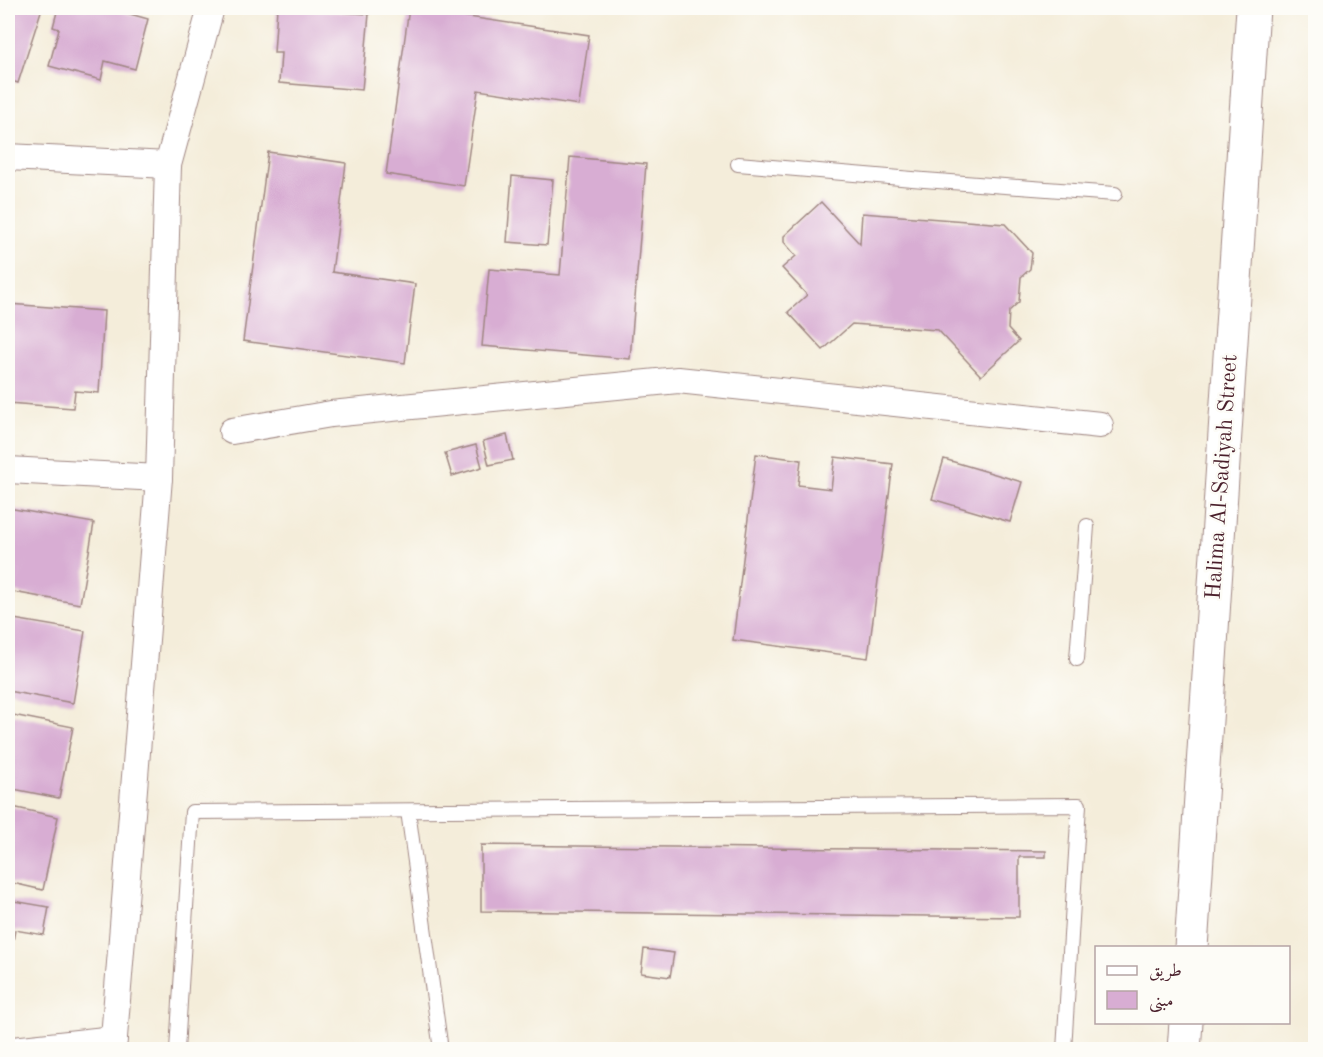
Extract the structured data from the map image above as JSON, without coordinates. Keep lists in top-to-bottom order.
{
  "streets": {
    "street": ["Halima Al-Sadiyah Street"]
  },
  "legend": ["طريق", "مبنى"]
}
